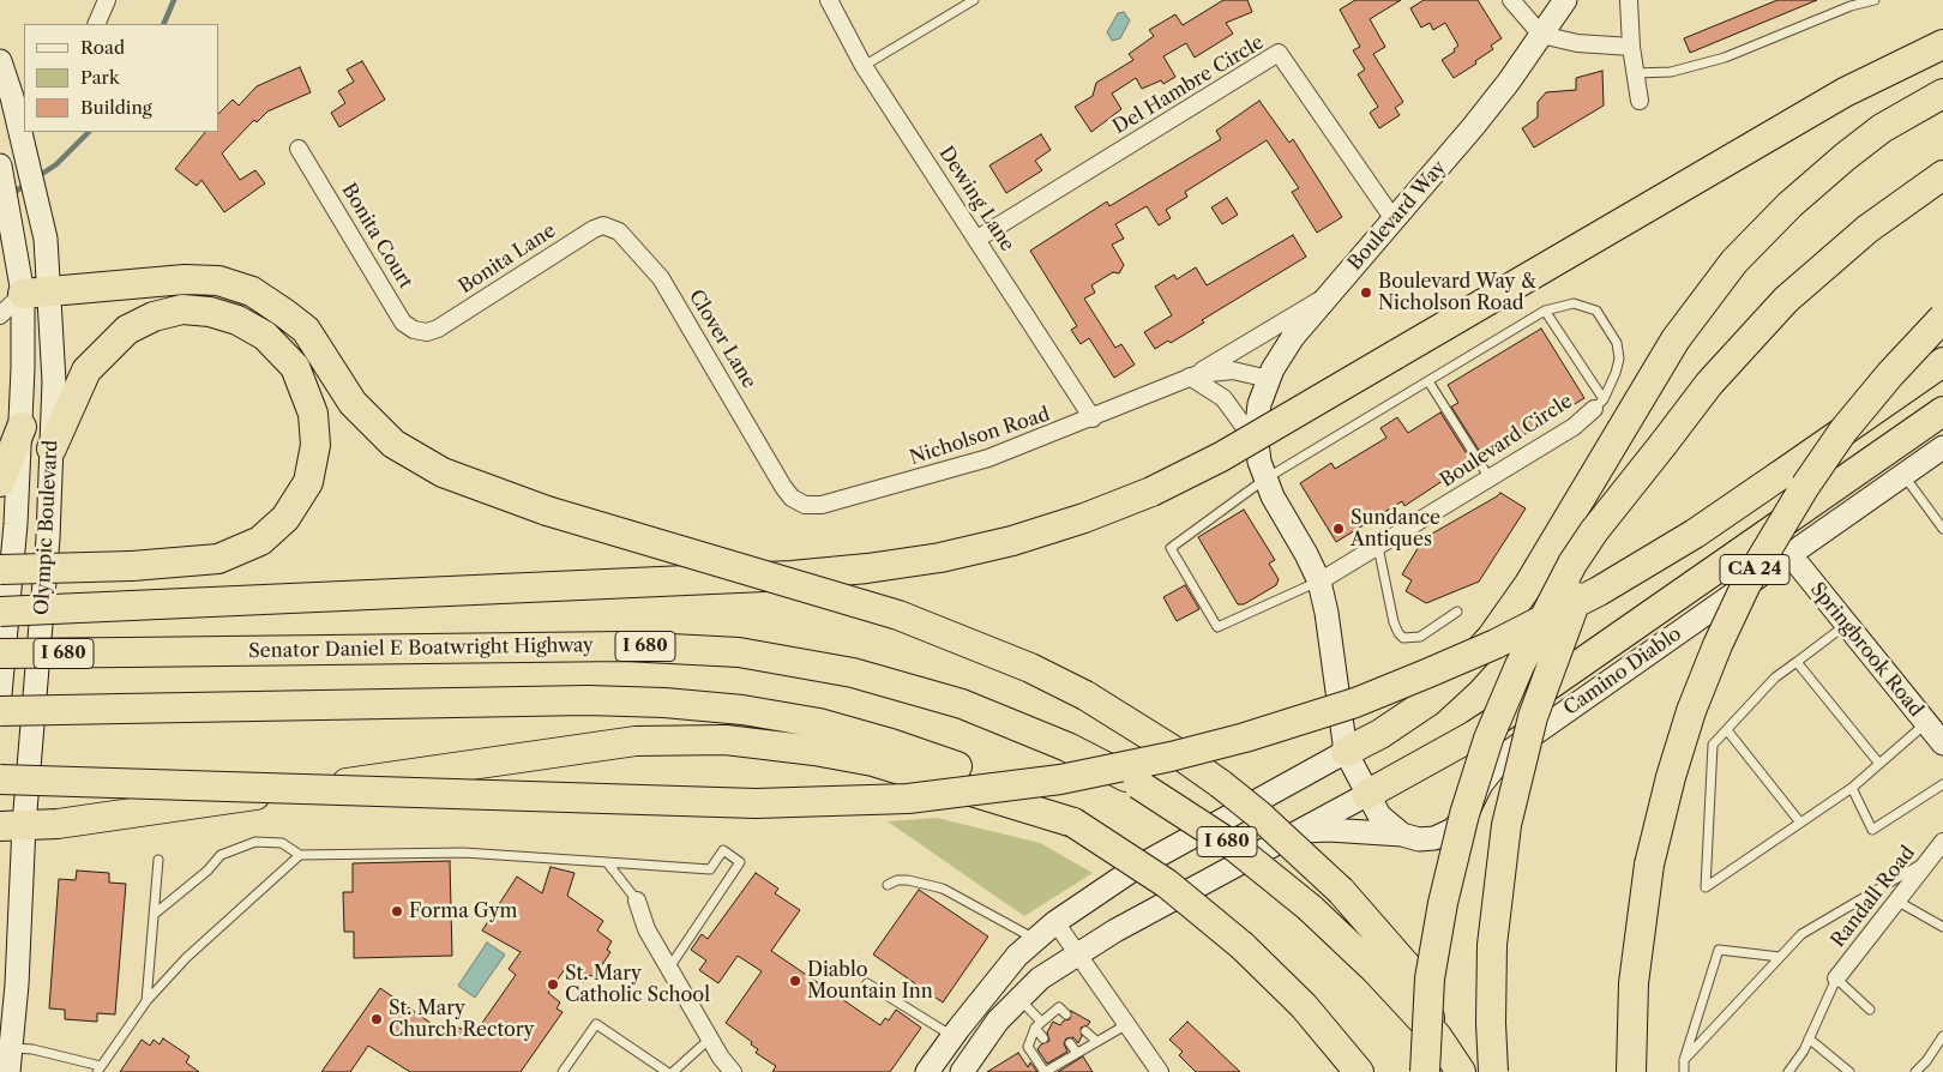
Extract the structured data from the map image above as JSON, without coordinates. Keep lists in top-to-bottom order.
{
  "streets": {
    "highway": ["CA 24", "I 680", "Senator Daniel E Boatwright Highway"],
    "main road": [
      "Boulevard Way",
      "Olympic Boulevard",
      "Springbrook Road",
      "Camino Diablo"
    ],
    "street": [
      "Del Hambre Circle",
      "Dewing Lane",
      "Bonita Court",
      "Bonita Lane",
      "Clover Lane",
      "Nicholson Road",
      "Boulevard Circle",
      "Randall Road"
    ]
  },
  "crossings": [
    ["Del Hambre Circle", "Dewing Lane"],
    ["Del Hambre Circle", "Boulevard Way"],
    ["Dewing Lane", "Nicholson Road"],
    ["Boulevard Way", "Nicholson Road"],
    ["Boulevard Way", "Boulevard Circle"],
    ["Bonita Court", "Bonita Lane"],
    ["Bonita Lane", "Clover Lane"],
    ["Clover Lane", "Nicholson Road"],
    ["Springbrook Road", "Camino Diablo"]
  ],
  "places": [
    "Boulevard Way & Nicholson Road",
    "Sundance Antiques",
    "Forma Gym",
    "Diablo Mountain Inn",
    "St. Mary Catholic School",
    "St. Mary Church Rectory"
  ],
  "legend": ["Road", "Park", "Building"]
}
